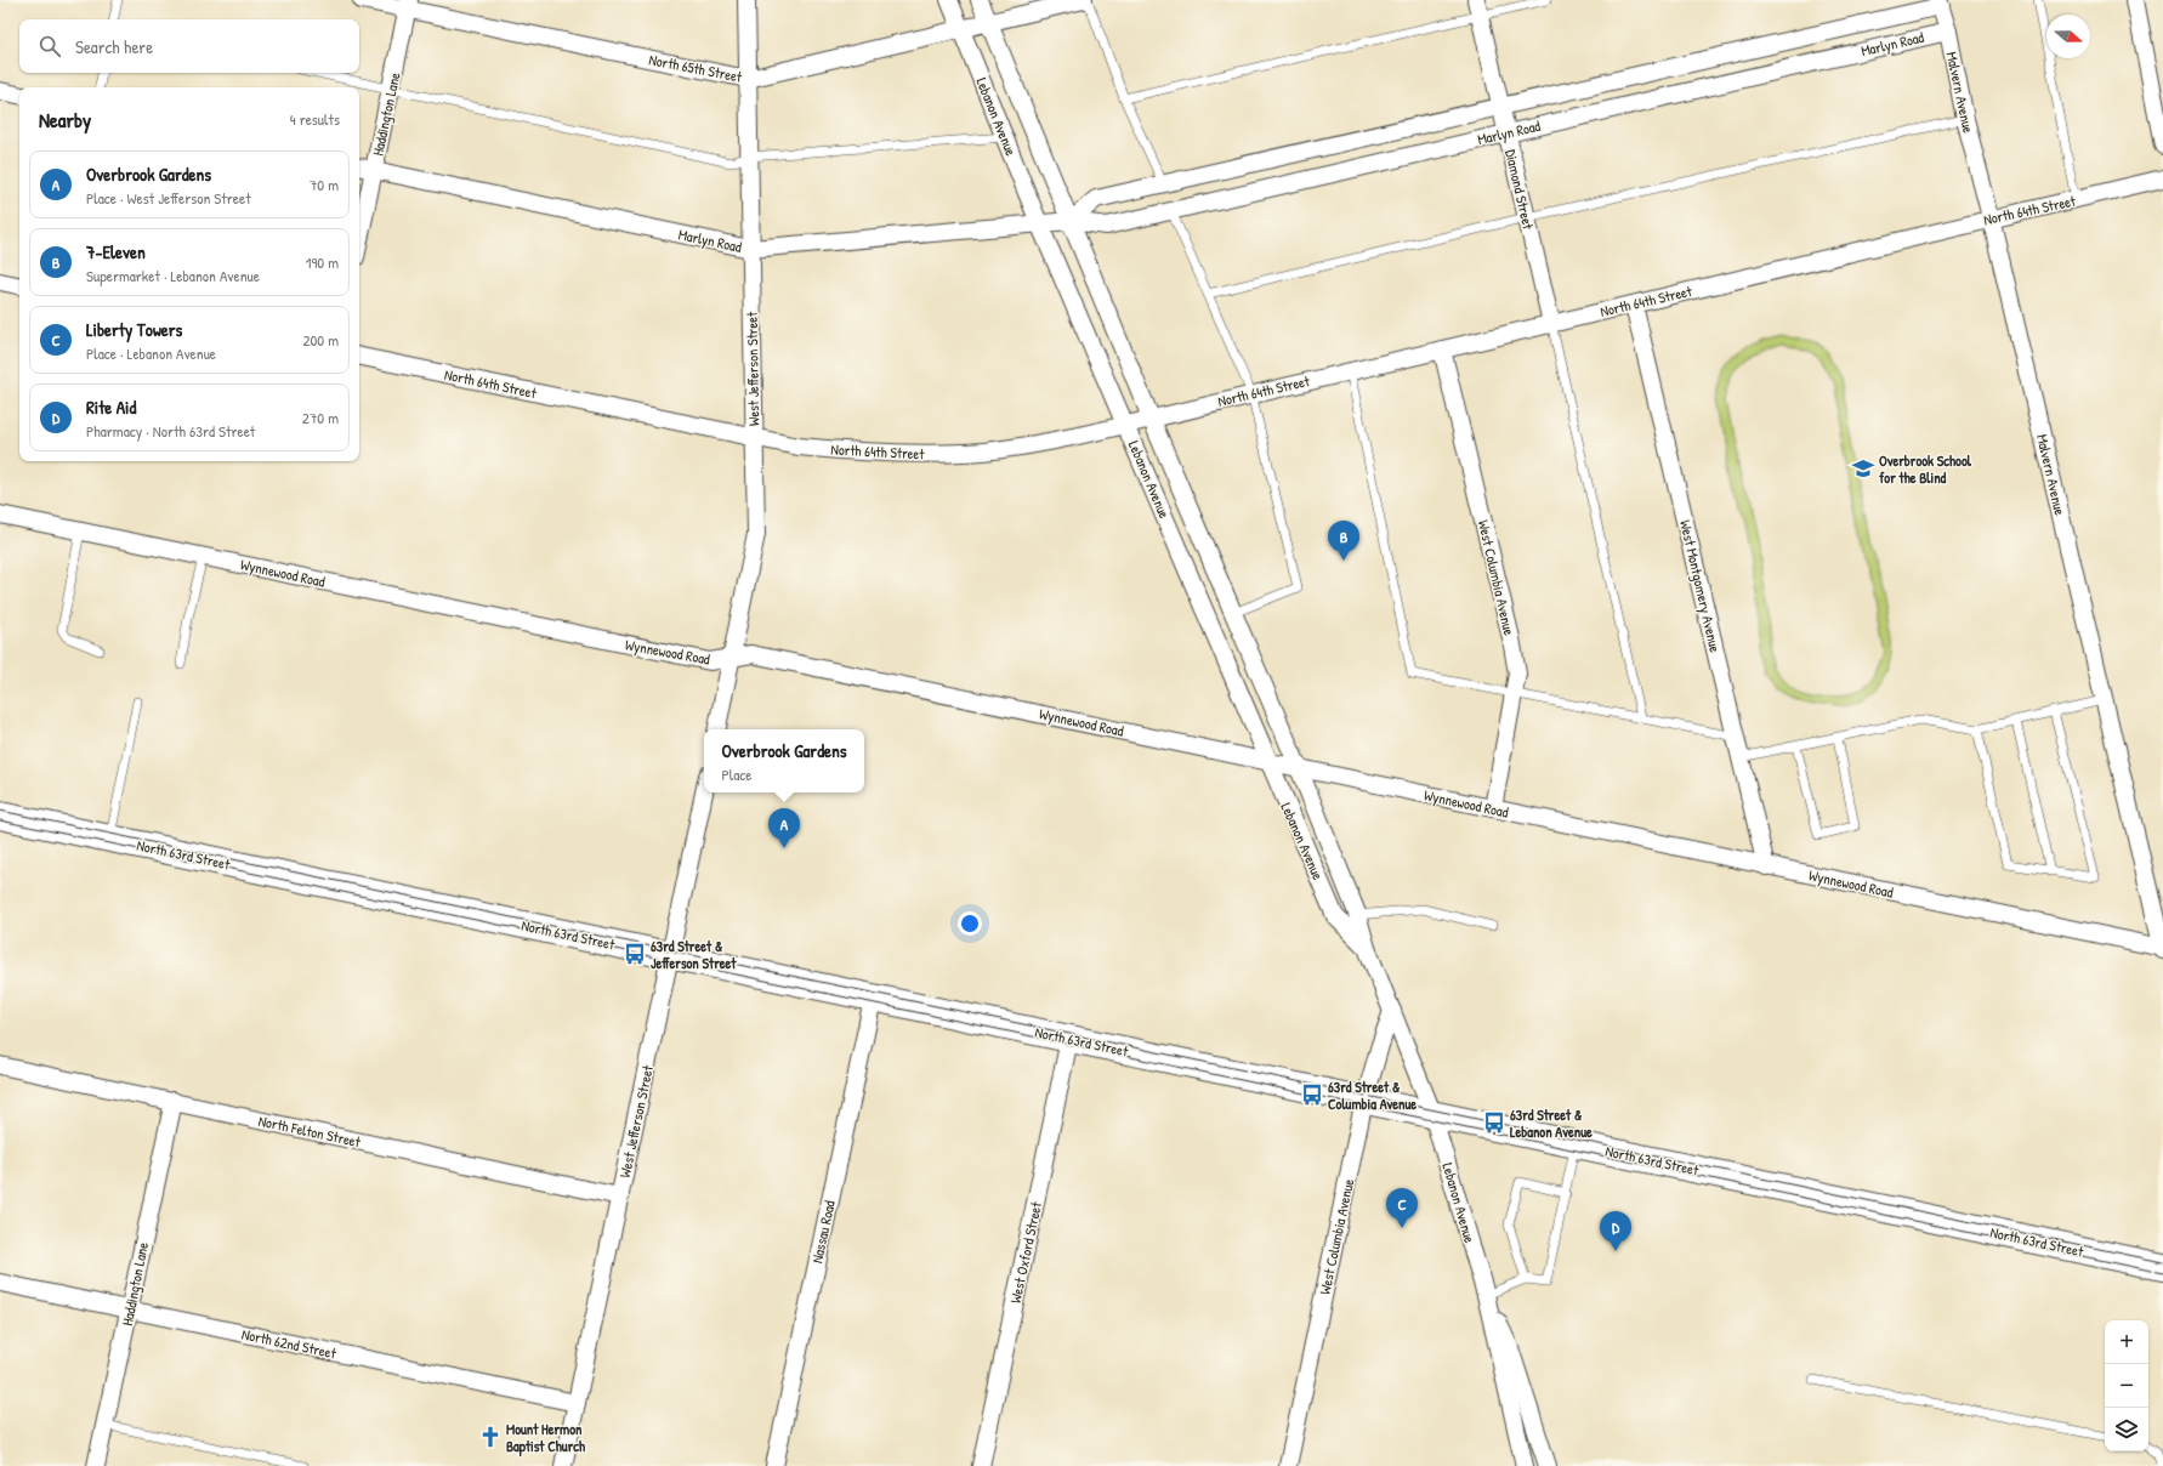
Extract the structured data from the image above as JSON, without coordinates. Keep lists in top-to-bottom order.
{
  "streets": {
    "main road": ["North 63rd Street"],
    "street": [
      "Marlyn Road",
      "North 65th Street",
      "Malvern Avenue",
      "Haddington Lane",
      "Lebanon Avenue",
      "Diamond Street",
      "North 64th Street",
      "West Jefferson Street",
      "Wynnewood Road",
      "West Columbia Avenue",
      "West Montgomery Avenue",
      "North Felton Street",
      "Nassau Road",
      "West Oxford Street",
      "North 62nd Street"
    ]
  },
  "crossings": [
    ["Marlyn Road", "Malvern Avenue"],
    ["Marlyn Road", "Haddington Lane"],
    ["Marlyn Road", "Lebanon Avenue"],
    ["Marlyn Road", "Diamond Street"],
    ["Marlyn Road", "West Jefferson Street"],
    ["North 65th Street", "Haddington Lane"],
    ["North 65th Street", "Lebanon Avenue"],
    ["North 65th Street", "West Jefferson Street"],
    ["Malvern Avenue", "North 64th Street"],
    ["Malvern Avenue", "Wynnewood Road"],
    ["Haddington Lane", "North Felton Street"],
    ["Haddington Lane", "North 62nd Street"],
    ["Lebanon Avenue", "North 64th Street"],
    ["Lebanon Avenue", "Wynnewood Road"],
    ["Lebanon Avenue", "West Columbia Avenue"],
    ["Lebanon Avenue", "North 63rd Street"],
    ["Diamond Street", "North 64th Street"],
    ["North 64th Street", "West Jefferson Street"],
    ["North 64th Street", "West Columbia Avenue"],
    ["North 64th Street", "West Montgomery Avenue"],
    ["West Jefferson Street", "Wynnewood Road"],
    ["West Jefferson Street", "North 63rd Street"],
    ["West Jefferson Street", "North Felton Street"],
    ["West Jefferson Street", "North 62nd Street"],
    ["Wynnewood Road", "West Columbia Avenue"],
    ["Wynnewood Road", "West Montgomery Avenue"],
    ["West Columbia Avenue", "North 63rd Street"],
    ["North 63rd Street", "Nassau Road"],
    ["North 63rd Street", "West Oxford Street"]
  ],
  "places": {
    "school or university": ["Overbrook School for the Blind"],
    "bus stop": ["63rd Street & Jefferson Street", "63rd Street & Columbia Avenue", "63rd Street & Lebanon Avenue"],
    "church": ["Mount Hermon Baptist Church"]
  },
  "north": "right",
  "page": {
    "search": "Search here",
    "heading": ["Nearby", "4 results"],
    "list": [
      {
        "mark": "A",
        "name": "Overbrook Gardens",
        "note": "Place · West Jefferson Street",
        "value": "70 m"
      },
      {
        "mark": "B",
        "name": "7-Eleven",
        "note": "Supermarket · Lebanon Avenue",
        "value": "190 m"
      },
      {
        "mark": "C",
        "name": "Liberty Towers",
        "note": "Place · Lebanon Avenue",
        "value": "200 m"
      },
      {
        "mark": "D",
        "name": "Rite Aid",
        "note": "Pharmacy · North 63rd Street",
        "value": "270 m"
      }
    ],
    "pins": [
      "B",
      "A",
      "C",
      "D"
    ],
    "popup": ["Overbrook Gardens", "Place"],
    "map_buttons": ["+", "−"]
  }
}
